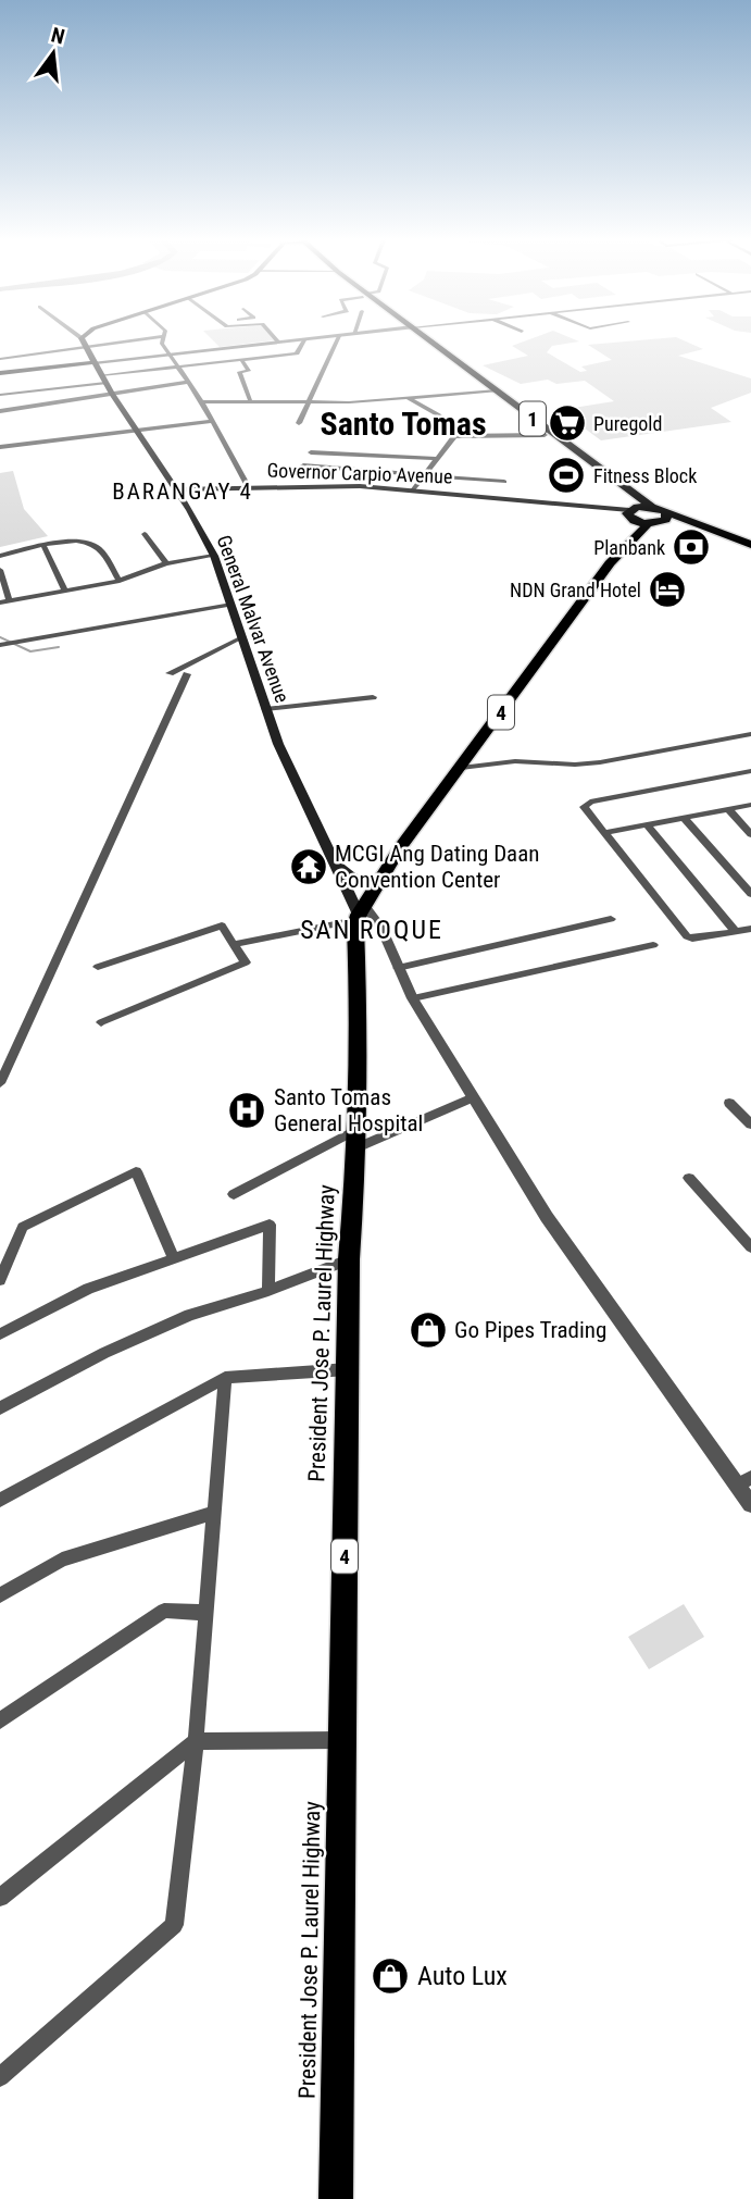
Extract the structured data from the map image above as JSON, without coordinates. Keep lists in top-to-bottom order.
{
  "streets": {
    "highway": ["1", "4", "President Jose P. Laurel Highway"],
    "main road": ["Governor Carpio Avenue", "General Malvar Avenue"]
  },
  "crossings": [
    ["1", "Governor Carpio Avenue"],
    ["1", "4"],
    ["Governor Carpio Avenue", "General Malvar Avenue"],
    ["Governor Carpio Avenue", "4"],
    ["General Malvar Avenue", "4"],
    ["General Malvar Avenue", "President Jose P. Laurel Highway"],
    ["4", "President Jose P. Laurel Highway"]
  ],
  "districts": ["Santo Tomas", "BARANGAY 4", "SAN ROQUE"],
  "places": {
    "supermarket": ["Puregold"],
    "sports": ["Fitness Block"],
    "bank": ["Planbank"],
    "hotel": ["NDN Grand Hotel"],
    "temple": ["MCGI Ang Dating Daan Convention Center"],
    "hospital": ["Santo Tomas General Hospital"],
    "shop": ["Go Pipes Trading", "Auto Lux"]
  },
  "north": "top"
}
